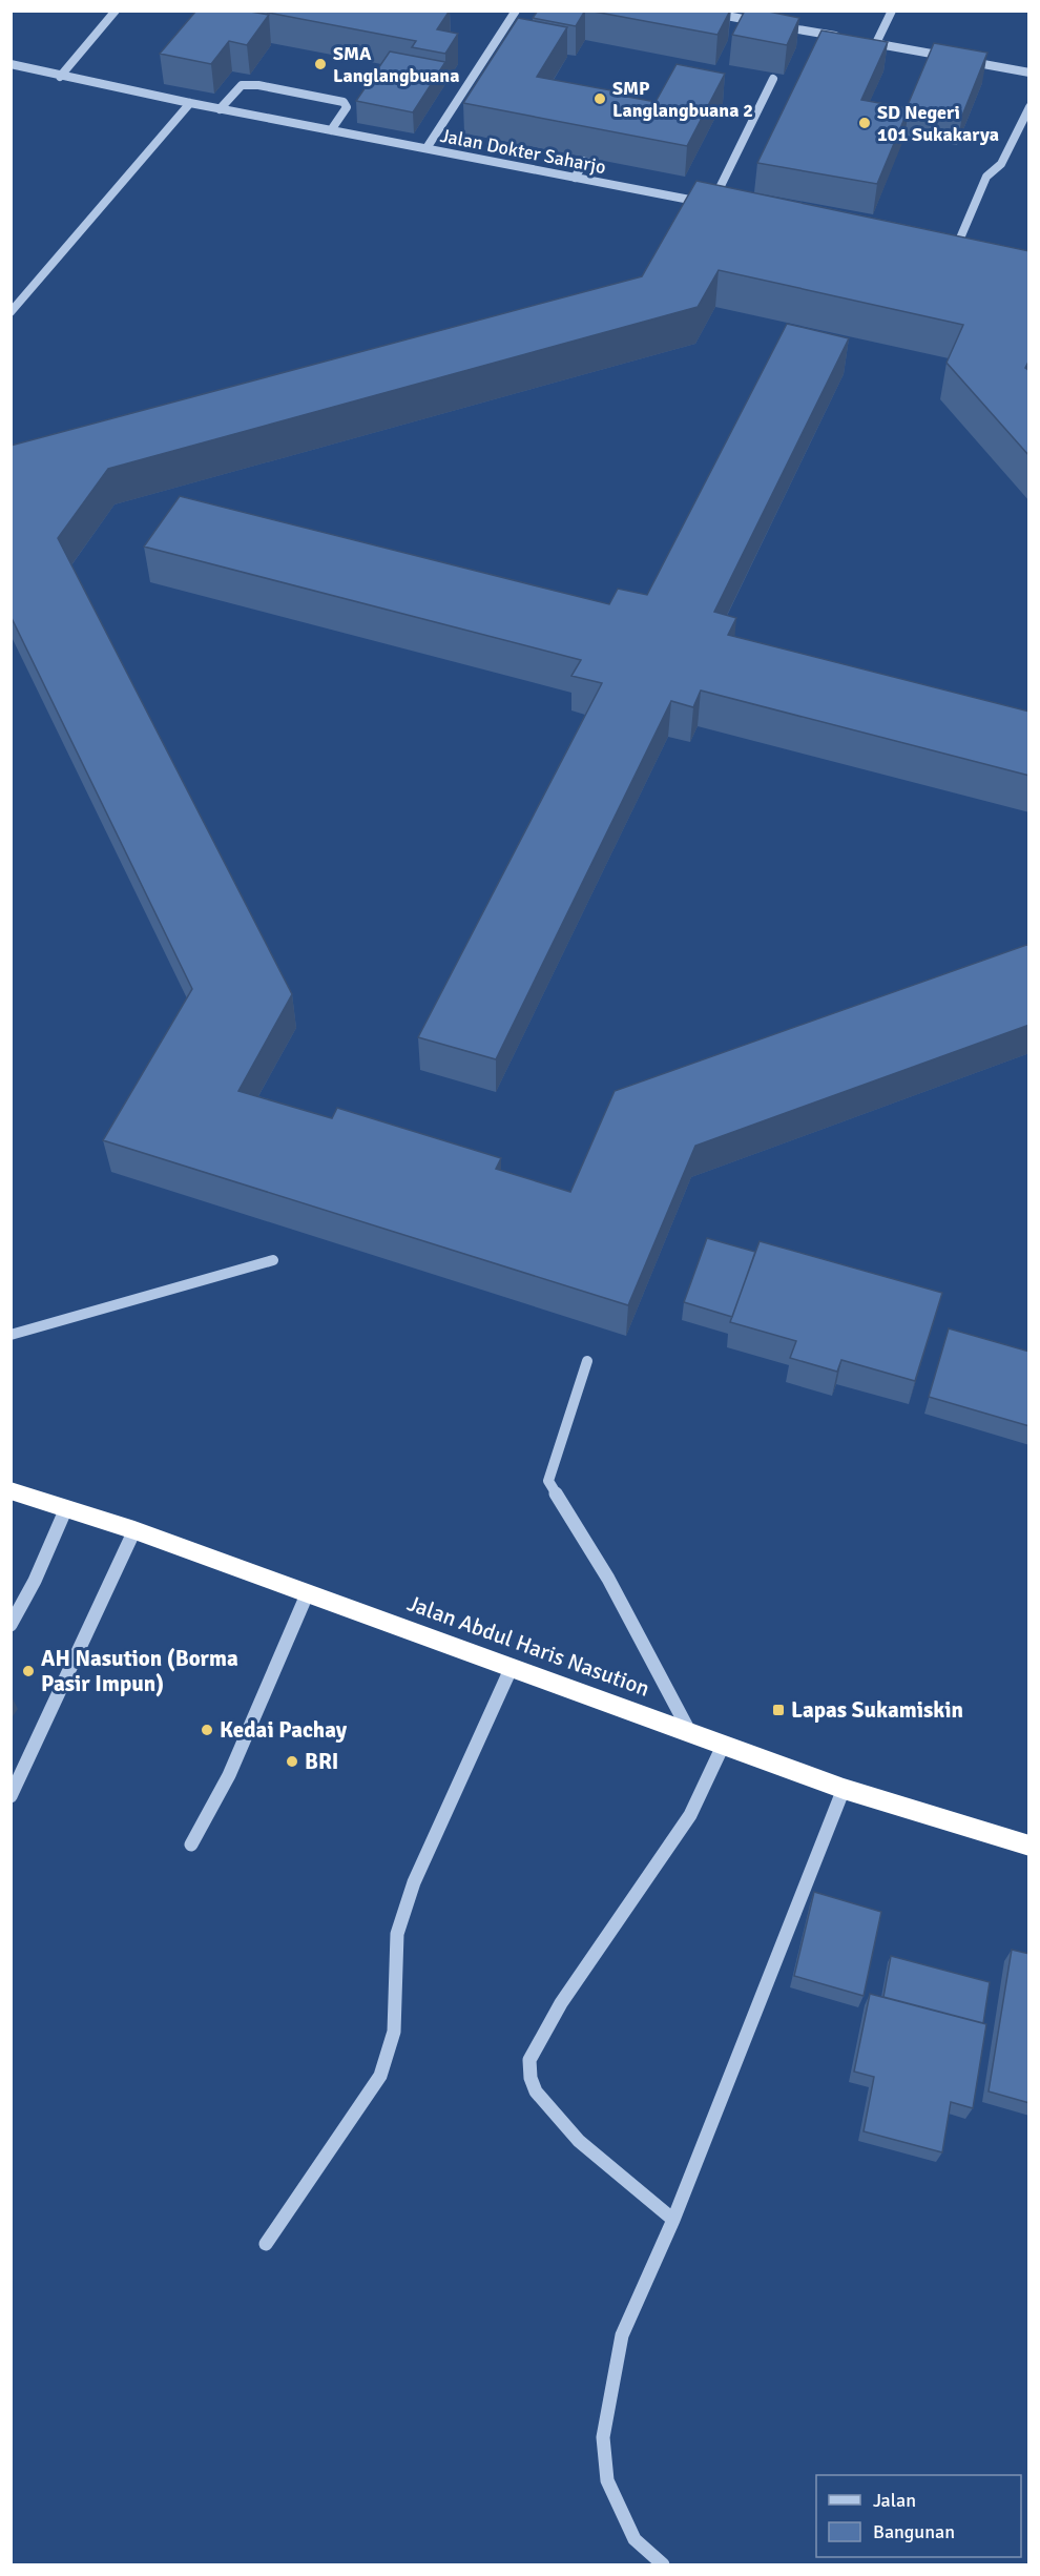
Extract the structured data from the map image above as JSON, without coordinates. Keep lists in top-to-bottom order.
{
  "streets": {
    "highway": ["Jalan Abdul Haris Nasution"],
    "street": ["Jalan Dokter Saharjo"]
  },
  "places": {
    "other": [
      "SMA Langlangbuana",
      "SMP Langlangbuana 2",
      "SD Negeri 101 Sukakarya",
      "AH Nasution (Borma Pasir Impun)",
      "Kedai Pachay",
      "BRI"
    ],
    "transit": ["Lapas Sukamiskin"]
  },
  "legend": ["Jalan", "Bangunan"]
}
